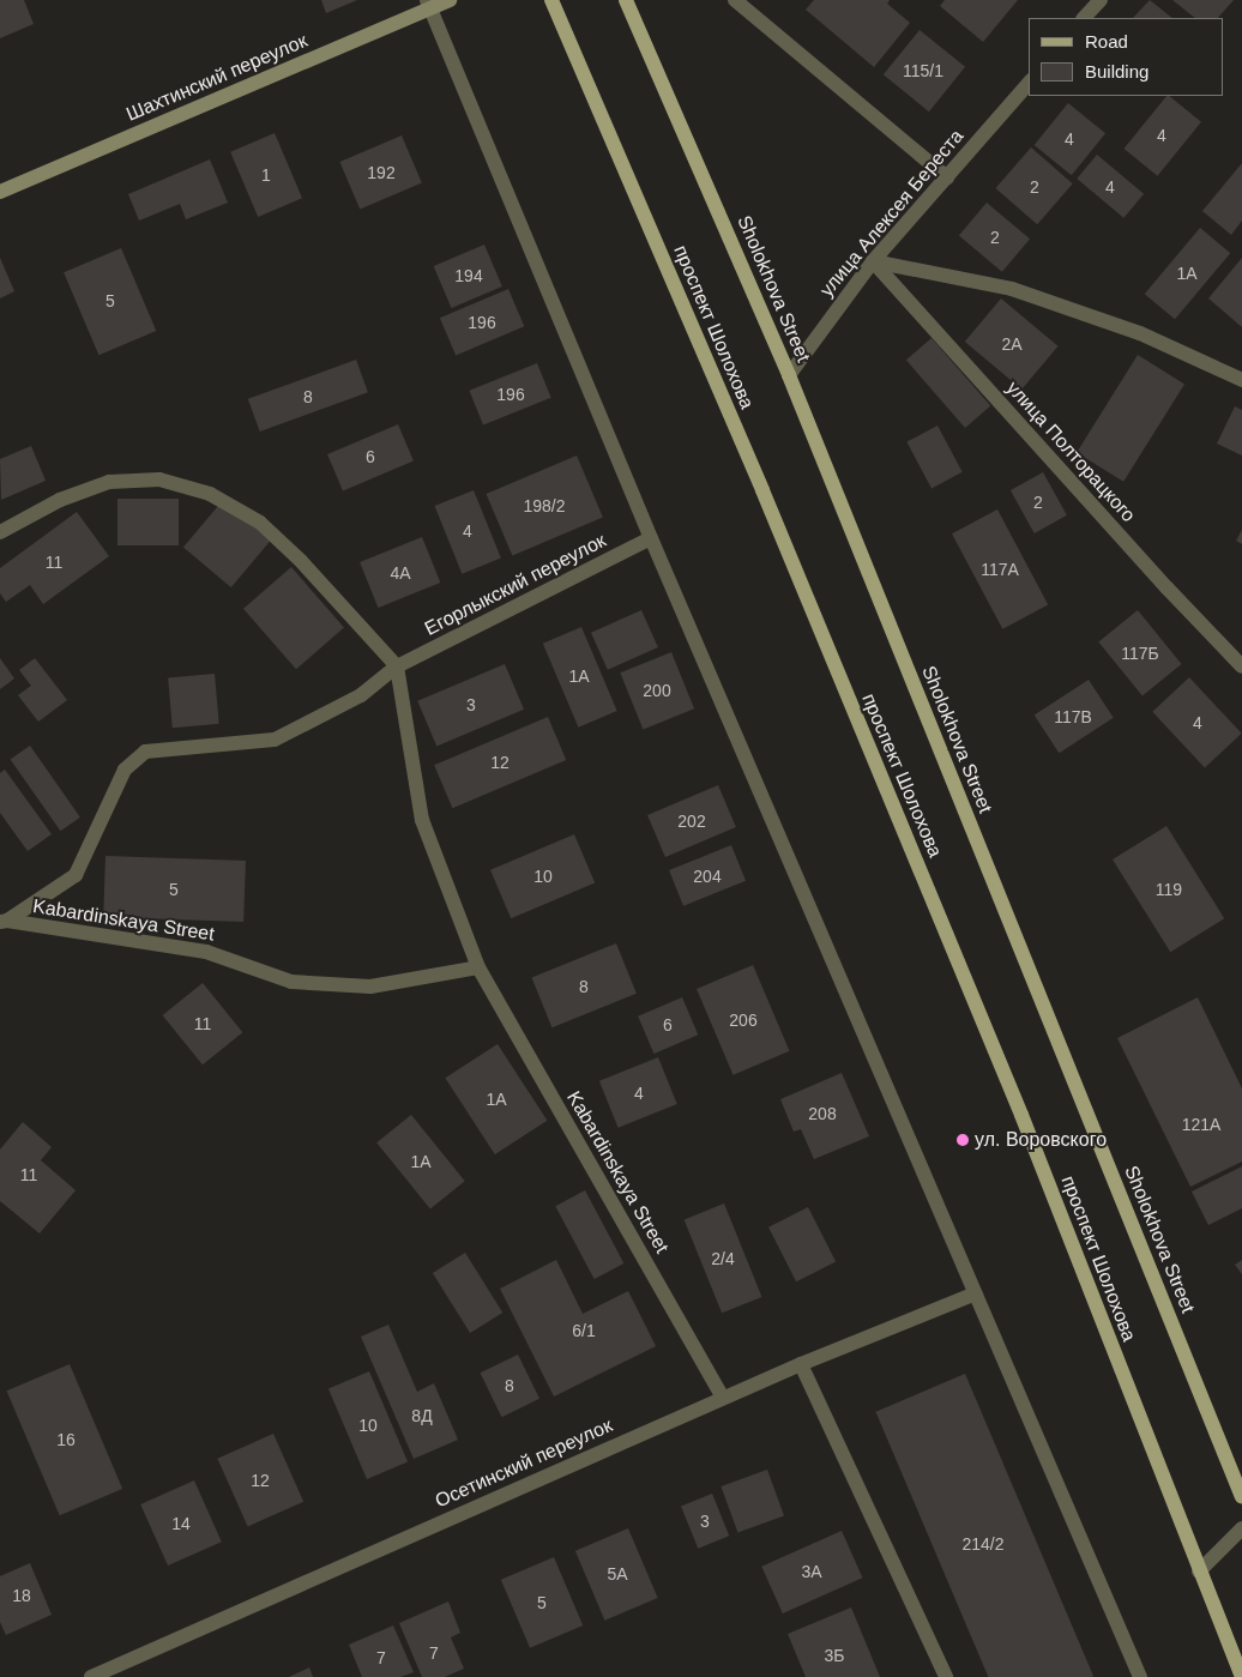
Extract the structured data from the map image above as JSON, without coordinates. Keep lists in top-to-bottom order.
{
  "streets": {
    "main road": ["Sholokhova Street", "проспект Шолохова"],
    "street": [
      "Шахтинский переулок",
      "улица Алексея Береста",
      "улица Полторацкого",
      "Егорлыкский переулок",
      "Kabardinskaya Street",
      "Осетинский переулок"
    ]
  },
  "crossings": [
    ["улица Алексея Береста", "Sholokhova Street"],
    ["улица Алексея Береста", "улица Полторацкого"],
    ["Егорлыкский переулок", "Kabardinskaya Street"],
    ["Kabardinskaya Street", "Осетинский переулок"]
  ],
  "places": ["ул. Воровского"],
  "house_numbers": [
    "115/1",
    "4",
    "4",
    "192",
    "1",
    "2",
    "4",
    "2",
    "1А",
    "194",
    "5",
    "196",
    "2А",
    "196",
    "8",
    "6",
    "2",
    "198/2",
    "4",
    "11",
    "117А",
    "4А",
    "117Б",
    "1А",
    "200",
    "3",
    "117В",
    "4",
    "12",
    "202",
    "10",
    "204",
    "5",
    "119",
    "8",
    "206",
    "11",
    "6",
    "4",
    "1А",
    "208",
    "121А",
    "1А",
    "11",
    "2/4",
    "6/1",
    "8",
    "8Д",
    "10",
    "16",
    "12",
    "3",
    "14",
    "214/2",
    "3А",
    "5А",
    "18",
    "5",
    "7",
    "3Б",
    "7"
  ],
  "legend": ["Road", "Building"]
}
